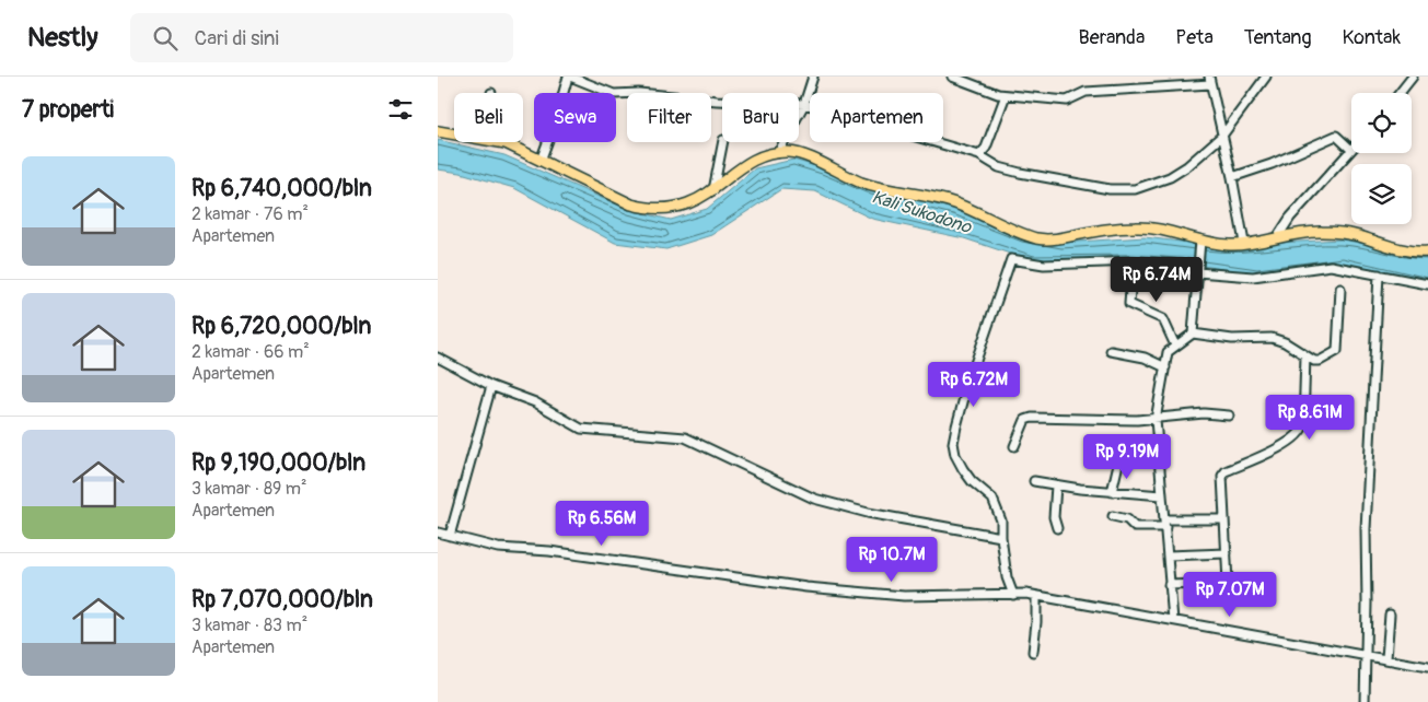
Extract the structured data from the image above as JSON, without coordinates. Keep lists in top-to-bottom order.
{
  "water": ["Kali Sukodono"],
  "page": {
    "header": "Nestly",
    "search": "Cari di sini",
    "nav": [
      "Beranda",
      "Peta",
      "Tentang",
      "Kontak"
    ],
    "heading": "7 properti",
    "chip": [
      "Beli",
      "Sewa",
      "Filter",
      "Baru",
      "Apartemen"
    ],
    "list": [
      {
        "name": "Rp 6,740,000/bln",
        "note": "2 kamar · 76 m² · Apartemen"
      },
      {
        "name": "Rp 6,720,000/bln",
        "note": "2 kamar · 66 m² · Apartemen"
      },
      {
        "name": "Rp 9,190,000/bln",
        "note": "3 kamar · 89 m² · Apartemen"
      },
      {
        "name": "Rp 7,070,000/bln",
        "note": "3 kamar · 83 m² · Apartemen"
      }
    ],
    "price": [
      "Rp 6.74M",
      "Rp 6.72M",
      "Rp 8.61M",
      "Rp 9.19M",
      "Rp 6.56M",
      "Rp 10.7M",
      "Rp 7.07M"
    ]
  }
}
